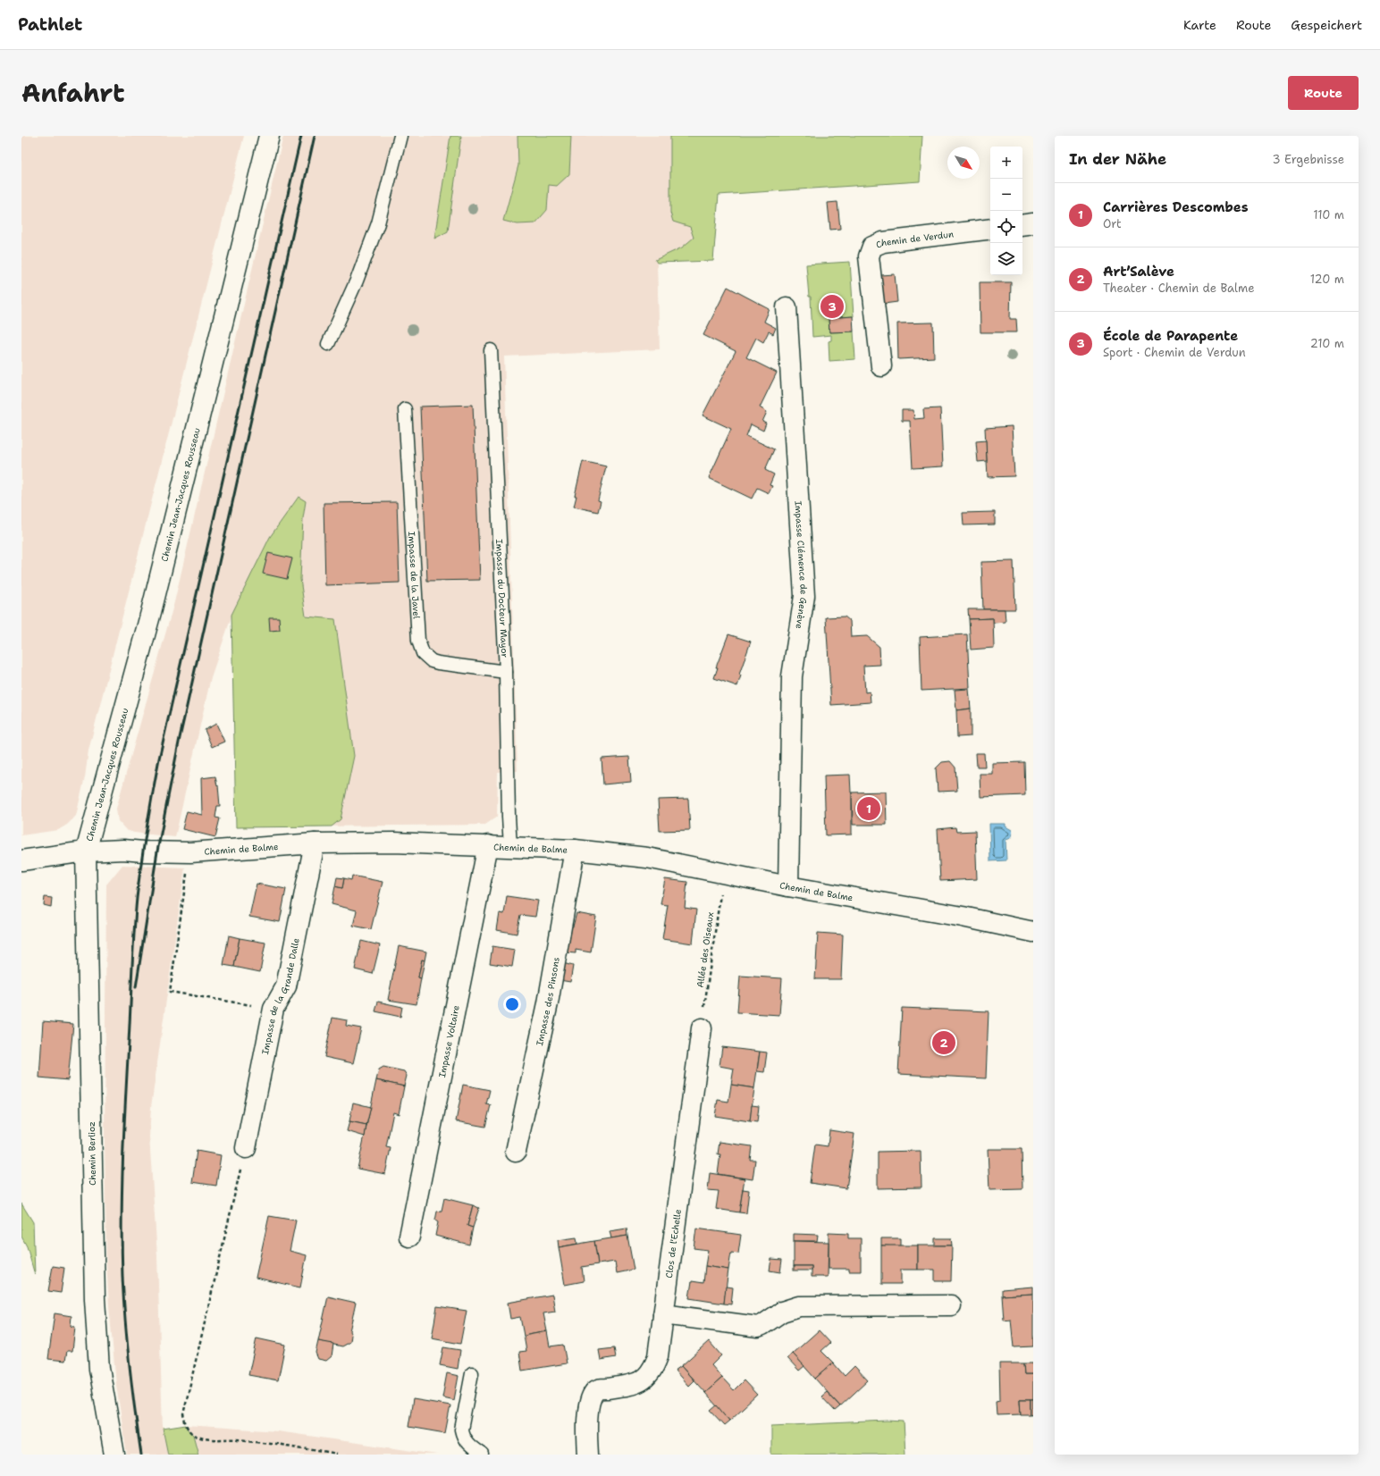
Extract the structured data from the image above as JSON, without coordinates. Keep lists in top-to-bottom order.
{
  "streets": {
    "street": [
      "Chemin de Verdun",
      "Chemin Jean-Jacques Rousseau",
      "Impasse Clémence de Genève",
      "Chemin de Balme",
      "Impasse de la Grande Dalle",
      "Impasse des Pinsons",
      "Impasse Voltaire",
      "Chemin Berlioz",
      "Clos de l'Echelle"
    ],
    "lane": ["Impasse de la Javel", "Impasse du Docteur Mayor"],
    "path": ["Allée des Oiseaux"]
  },
  "crossings": [
    ["Chemin Jean-Jacques Rousseau", "Chemin de Balme"],
    ["Chemin Jean-Jacques Rousseau", "Chemin Berlioz"],
    ["Impasse Clémence de Genève", "Chemin de Balme"],
    ["Impasse de la Javel", "Impasse du Docteur Mayor"],
    ["Impasse du Docteur Mayor", "Chemin de Balme"],
    ["Chemin de Balme", "Allée des Oiseaux"],
    ["Chemin de Balme", "Impasse de la Grande Dalle"],
    ["Chemin de Balme", "Impasse des Pinsons"],
    ["Chemin de Balme", "Impasse Voltaire"],
    ["Chemin de Balme", "Chemin Berlioz"],
    ["Allée des Oiseaux", "Clos de l'Echelle"]
  ],
  "north": "bottom right",
  "page": {
    "header": "Pathlet",
    "nav": ["Karte", "Route", "Gespeichert"],
    "title": "Anfahrt",
    "buttons": "Route",
    "heading": ["In der Nähe", "3 Ergebnisse"],
    "map_buttons": ["+", "−"],
    "list": [
      {
        "mark": "1",
        "name": "Carrières Descombes",
        "note": "Ort",
        "value": "110 m"
      },
      {
        "mark": "2",
        "name": "Art’Salève",
        "note": "Theater · Chemin de Balme",
        "value": "120 m"
      },
      {
        "mark": "3",
        "name": "École de Parapente",
        "note": "Sport · Chemin de Verdun",
        "value": "210 m"
      }
    ],
    "pins": ["3", "1", "2"]
  }
}
